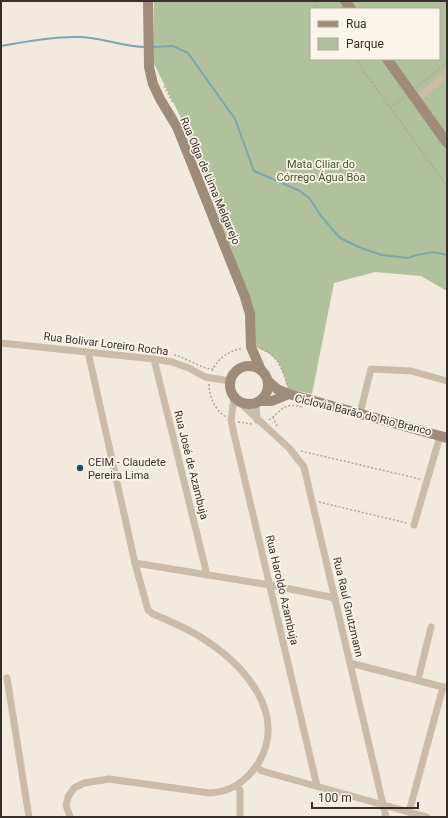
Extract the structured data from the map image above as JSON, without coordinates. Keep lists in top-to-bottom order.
{
  "streets": {
    "street": [
      "Rua Olga de Lima Melgarejo",
      "Rua Bolivar Loreiro Rocha",
      "Rua José de Azambuja",
      "Rua Haroldo Azambuja",
      "Rua Raul Gnutzmann"
    ],
    "path": ["Ciclovia Barão do Rio Branco"]
  },
  "crossings": [
    ["Rua Olga de Lima Melgarejo", "Rua Bolivar Loreiro Rocha"],
    ["Rua Olga de Lima Melgarejo", "Rua Haroldo Azambuja"],
    ["Rua Olga de Lima Melgarejo", "Rua Raul Gnutzmann"],
    ["Rua Bolivar Loreiro Rocha", "Rua José de Azambuja"],
    ["Rua Bolivar Loreiro Rocha", "Rua Haroldo Azambuja"],
    ["Rua Bolivar Loreiro Rocha", "Rua Raul Gnutzmann"],
    ["Ciclovia Barão do Rio Branco", "Rua Raul Gnutzmann"],
    ["Rua Haroldo Azambuja", "Rua Raul Gnutzmann"]
  ],
  "parks": ["Mata Ciliar do Córrego Água Bôa"],
  "places": ["CEIM - Claudete Pereira Lima"],
  "legend": ["Rua", "Parque"],
  "scale_bar": "100 m"
}
